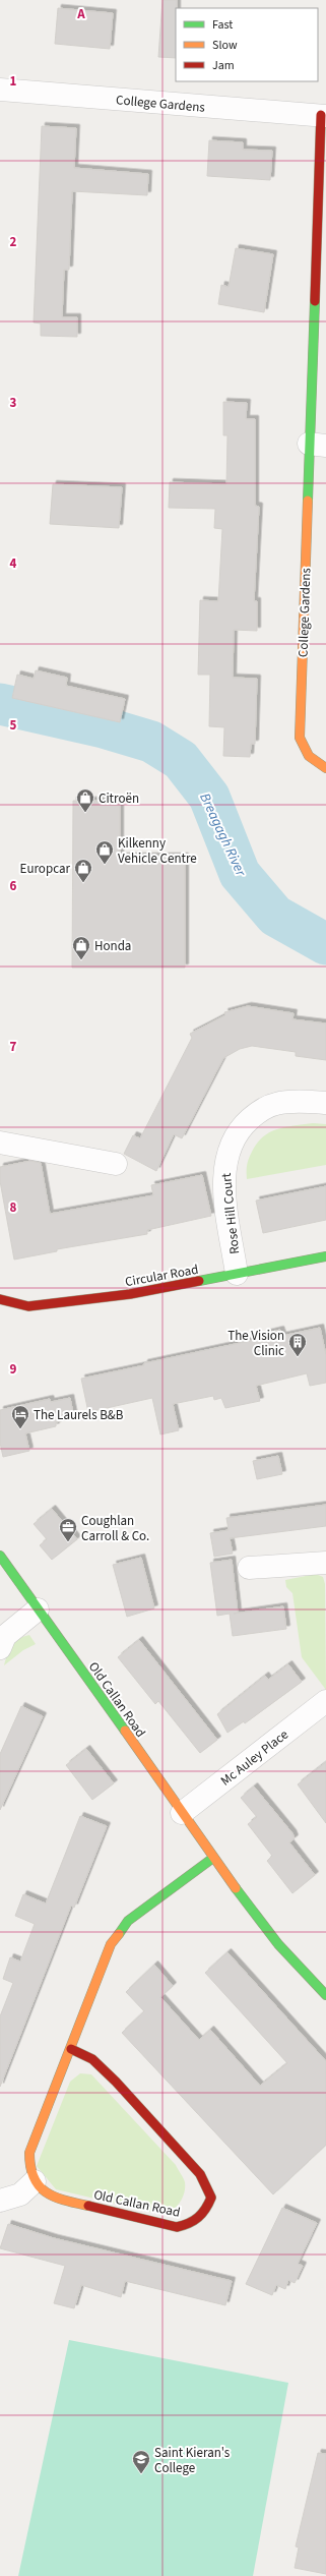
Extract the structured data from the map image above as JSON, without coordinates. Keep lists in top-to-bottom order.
{
  "streets": {
    "street": [
      "College Gardens",
      "Rose Hill Court",
      "Circular Road",
      "Old Callan Road",
      "Mc Auley Place"
    ]
  },
  "crossings": [
    ["Rose Hill Court", "Circular Road"],
    ["Old Callan Road", "Mc Auley Place"]
  ],
  "water": ["Breagagh River"],
  "places": {
    "shop": [
      "Citroën",
      "Kilkenny Vehicle Centre",
      "Europcar",
      "Honda"
    ],
    "building": ["The Vision Clinic"],
    "hotel": ["The Laurels B&B"],
    "office": ["Coughlan Carroll & Co."],
    "school or university": ["Saint Kieran's College"]
  },
  "legend": ["Fast", "Slow", "Jam"],
  "grid": {
    "columns": ["A"],
    "rows": [
      "1",
      "2",
      "3",
      "4",
      "5",
      "6",
      "7",
      "8",
      "9"
    ]
  }
}
